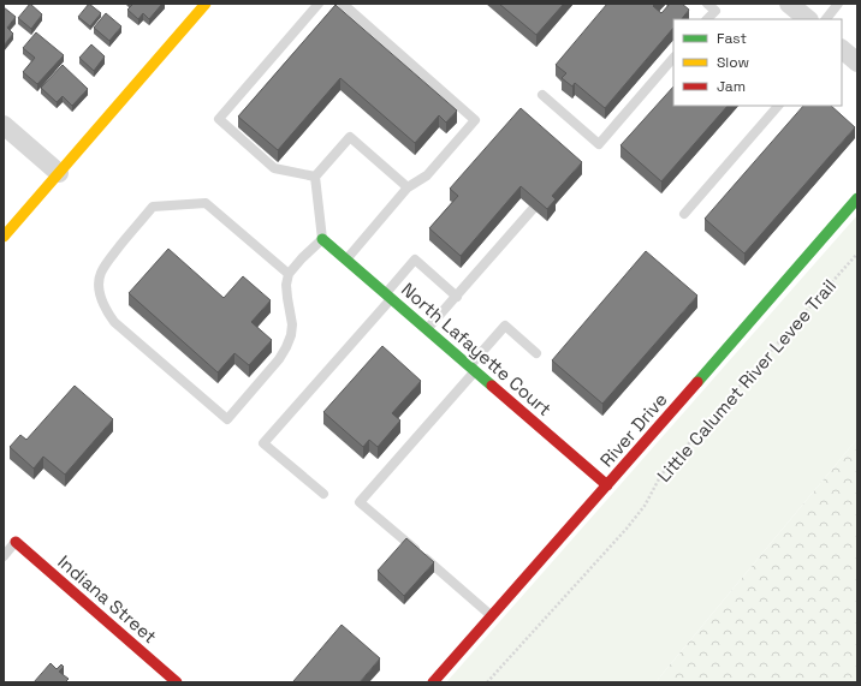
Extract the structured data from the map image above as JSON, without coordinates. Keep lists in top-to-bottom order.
{
  "streets": {
    "street": ["North Lafayette Court", "River Drive", "Indiana Street"],
    "path": ["Little Calumet River Levee Trail"]
  },
  "crossings": [
    ["North Lafayette Court", "River Drive"]
  ],
  "legend": ["Fast", "Slow", "Jam"]
}
